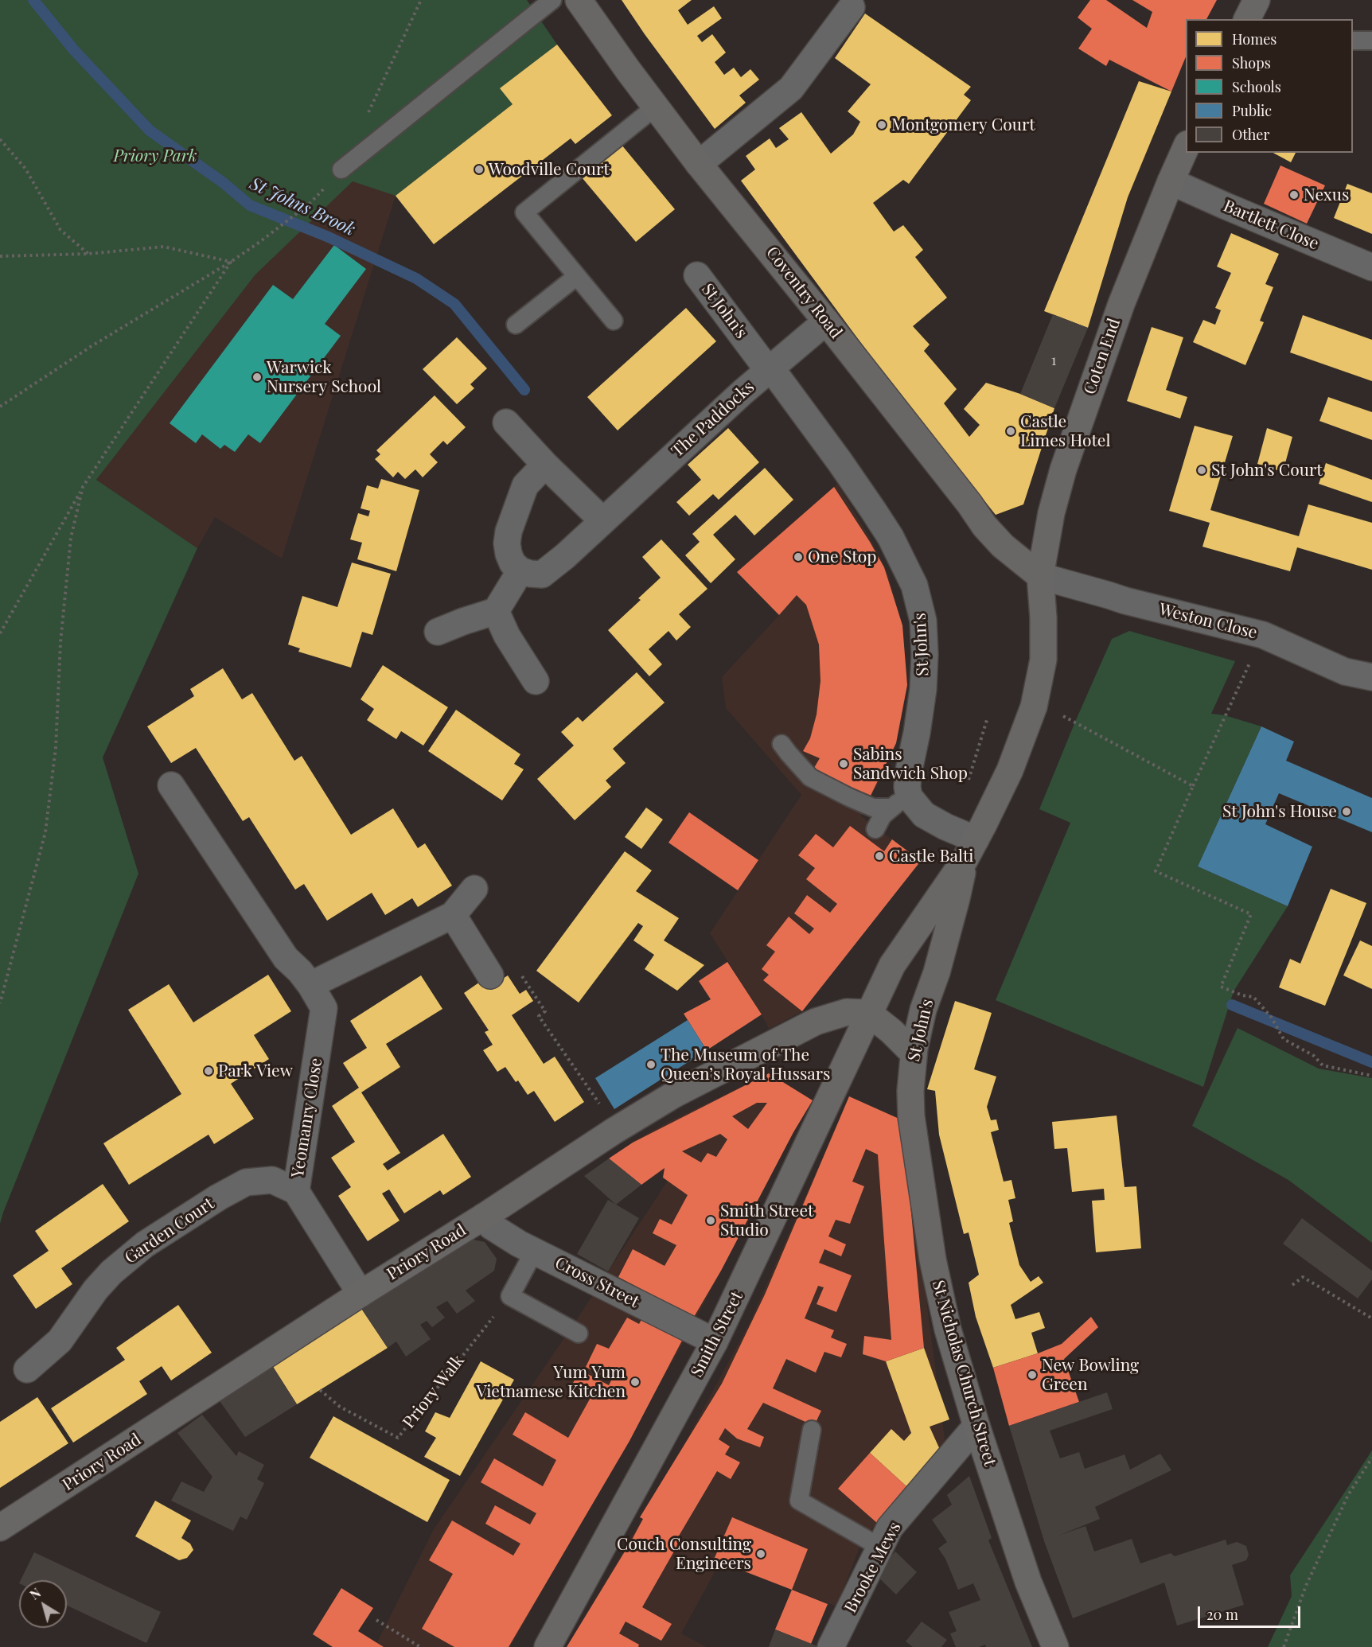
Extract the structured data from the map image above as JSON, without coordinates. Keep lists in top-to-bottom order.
{
  "streets": {
    "main road": [
      "Coventry Road",
      "St John's",
      "Coten End",
      "Priory Road",
      "Smith Street",
      "St Nicholas Church Street"
    ],
    "street": [
      "Bartlett Close",
      "The Paddocks",
      "Weston Close",
      "Yeomanry Close",
      "Garden Court",
      "Cross Street",
      "Brooke Mews"
    ],
    "path": ["Priory Walk"]
  },
  "crossings": [
    ["Bartlett Close", "Coten End"],
    ["Coventry Road", "St John's"],
    ["Coventry Road", "Coten End"],
    ["Coventry Road", "The Paddocks"],
    ["Coventry Road", "Weston Close"],
    ["St John's", "Coten End"],
    ["St John's", "The Paddocks"],
    ["St John's", "Weston Close"],
    ["St John's", "Priory Road"],
    ["St John's", "Smith Street"],
    ["St John's", "St Nicholas Church Street"],
    ["Coten End", "Weston Close"],
    ["Yeomanry Close", "Garden Court"],
    ["Yeomanry Close", "Priory Road"],
    ["Priory Road", "Cross Street"],
    ["Priory Road", "Smith Street"],
    ["Cross Street", "Smith Street"],
    ["St Nicholas Church Street", "Brooke Mews"]
  ],
  "water": ["St Johns Brook"],
  "parks": ["Priory Park"],
  "places": [
    "Montgomery Court",
    "Woodville Court",
    "Nexus",
    "Warwick Nursery School",
    "Castle Limes Hotel",
    "St John's Court",
    "One Stop",
    "Sabins Sandwich Shop",
    "St John's House",
    "Castle Balti",
    "The Museum of The Queen’s Royal Hussars",
    "Park View",
    "Smith Street Studio",
    "New Bowling Green",
    "Yum Yum Vietnamese Kitchen",
    "Couch Consulting Engineers"
  ],
  "house_numbers": ["1"],
  "legend": [
    "Homes",
    "Shops",
    "Schools",
    "Public",
    "Other"
  ],
  "scale_bar": "20 m",
  "north": "top left"
}
